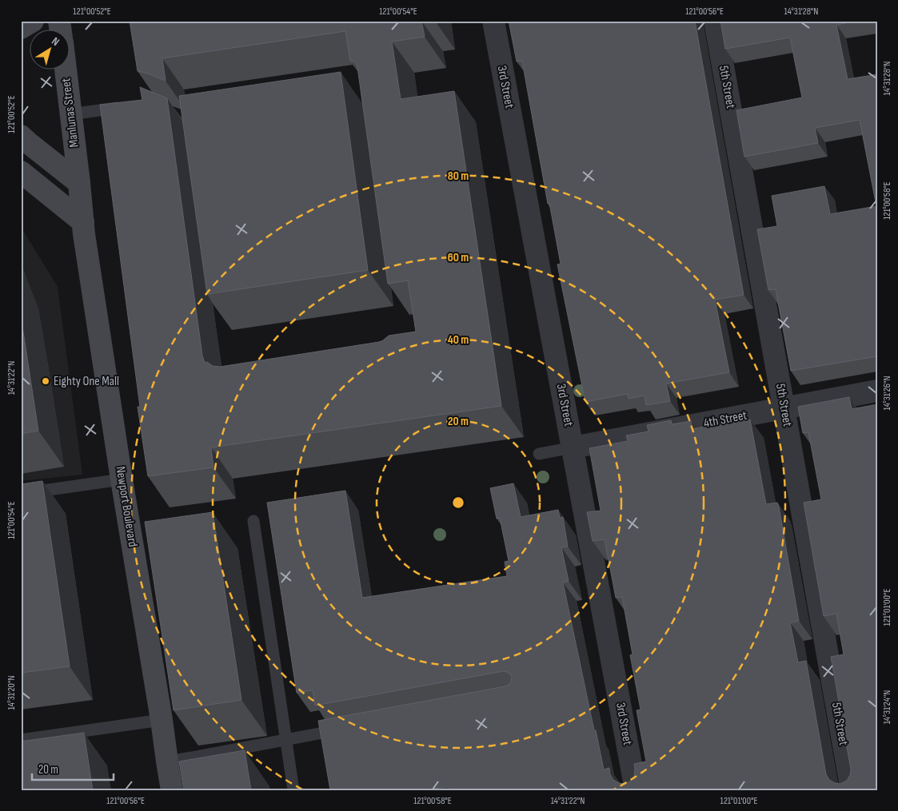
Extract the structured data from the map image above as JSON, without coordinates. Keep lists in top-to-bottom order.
{
  "streets": {
    "street": [
      "3rd Street",
      "5th Street",
      "Manlunas Street",
      "4th Street",
      "Newport Boulevard"
    ]
  },
  "crossings": [
    ["3rd Street", "4th Street"],
    ["5th Street", "4th Street"],
    ["Manlunas Street", "Newport Boulevard"]
  ],
  "places": ["Eighty One Mall"],
  "scale_bar": "20 m",
  "north": "top right",
  "coordinates": [
    "121°00'52\"E",
    "121°00'54\"E",
    "121°00'56\"E",
    "14°31'28\"N",
    "121°00'58\"E",
    "14°31'22\"N",
    "14°31'26\"N",
    "121°01'00\"E",
    "14°31'20\"N",
    "14°31'24\"N"
  ],
  "rings": [
    "80 m",
    "60 m",
    "40 m",
    "20 m"
  ]
}
